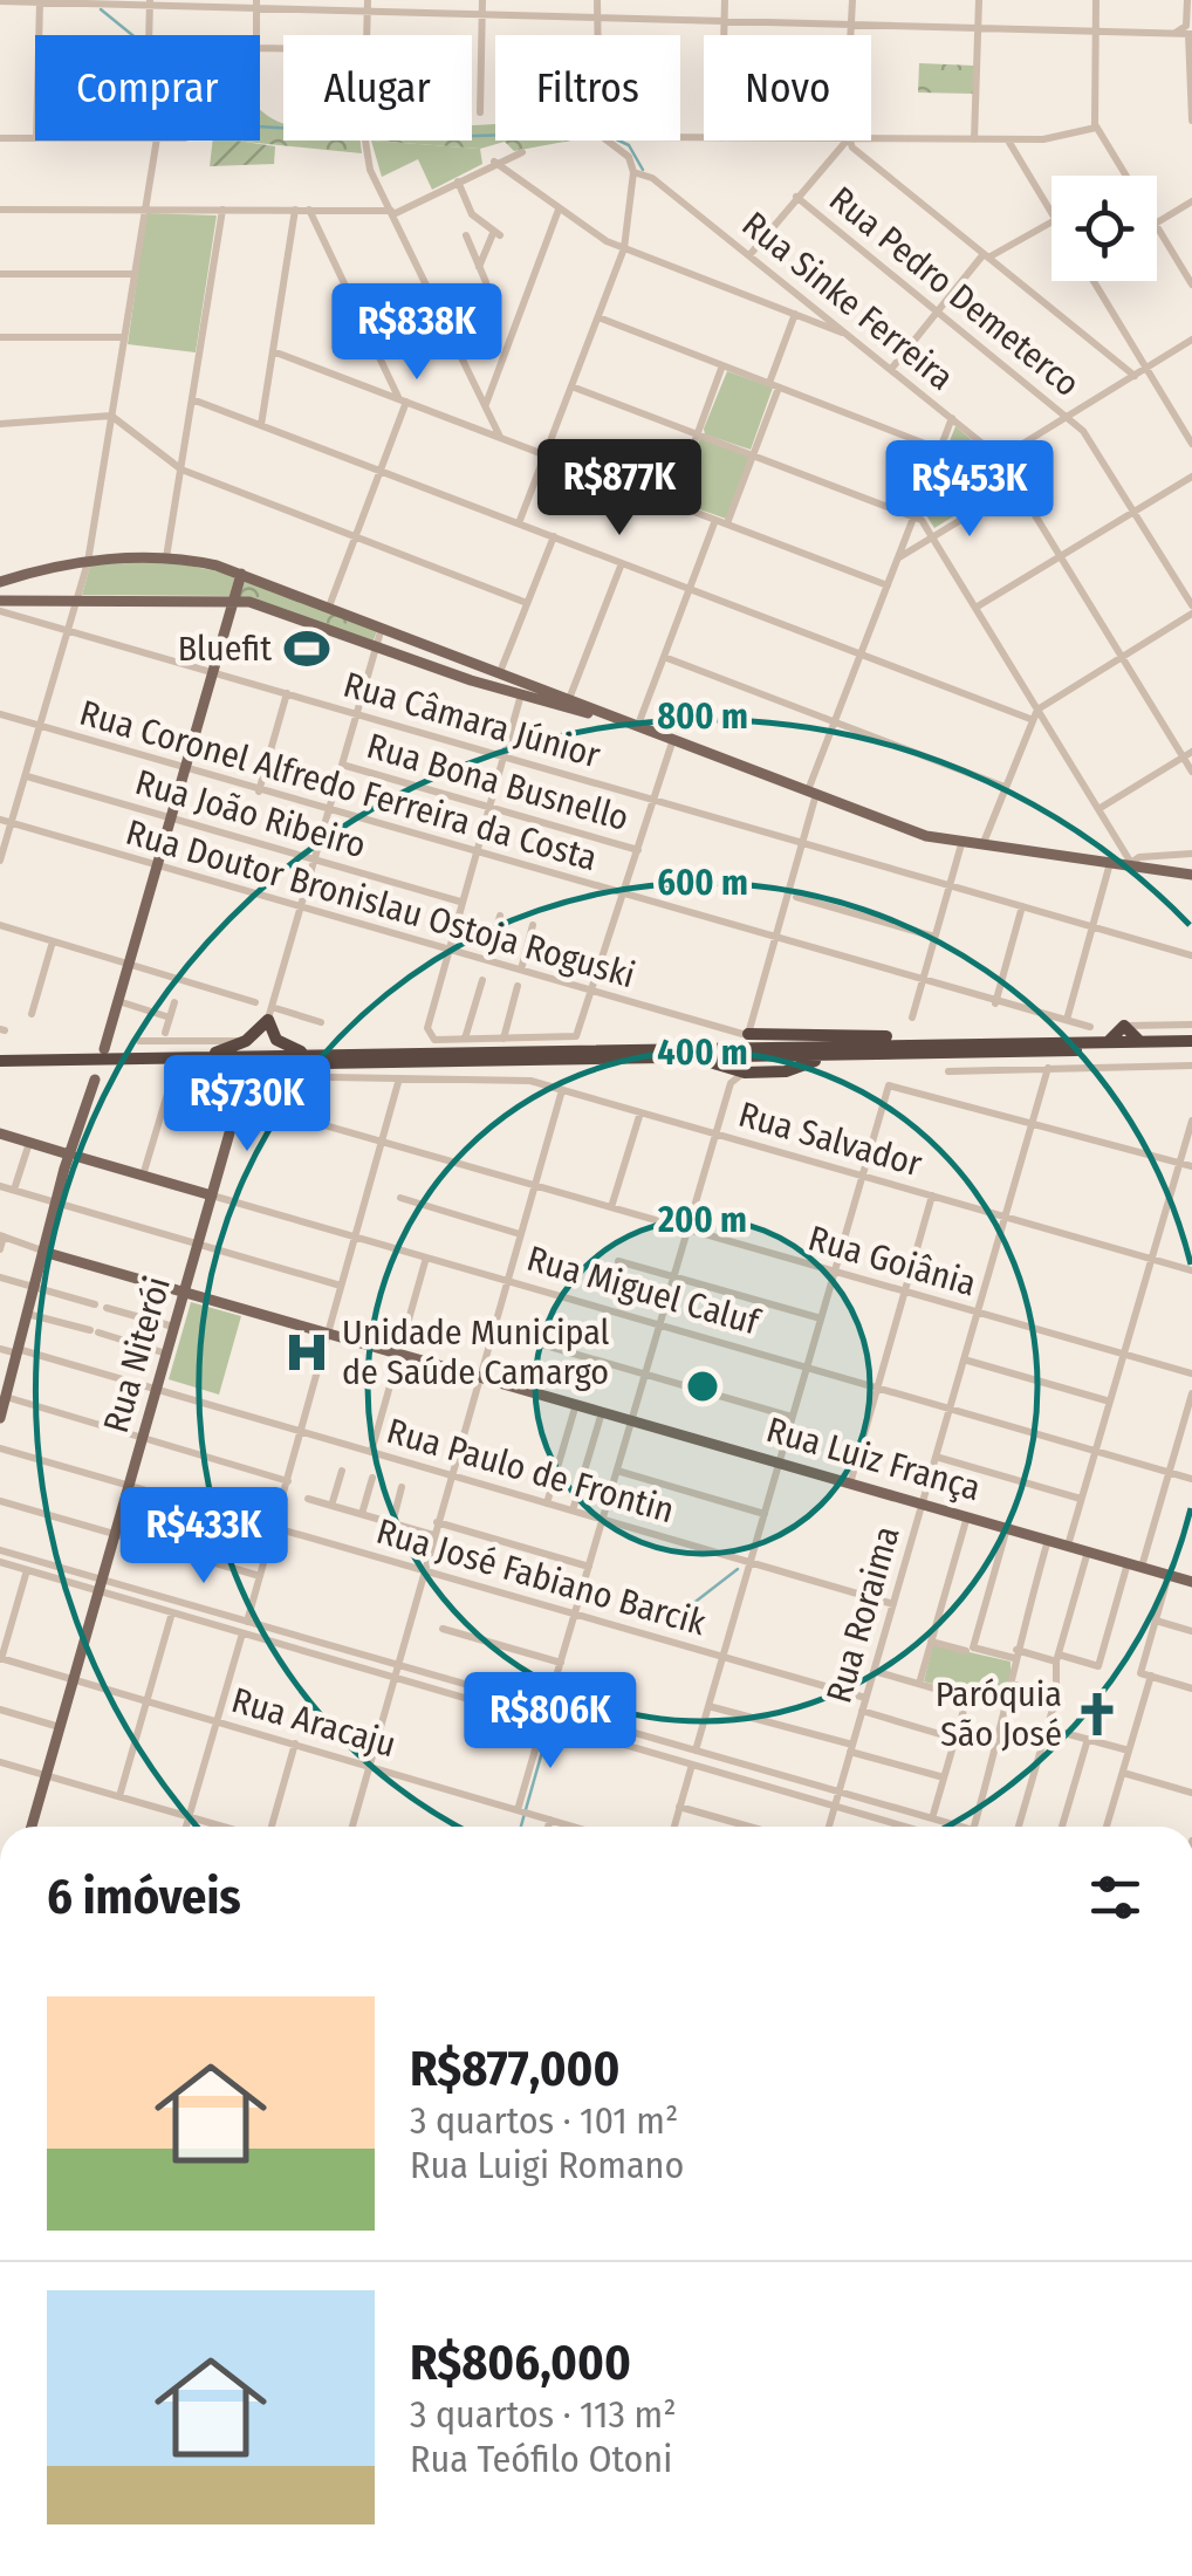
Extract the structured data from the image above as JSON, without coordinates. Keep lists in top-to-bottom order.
{
  "streets": {
    "main road": ["Rua Miguel Caluf", "Rua Niterói", "Rua Luiz França"],
    "street": [
      "Rua Pedro Demeterco",
      "Rua Sinke Ferreira",
      "Rua Câmara Júnior",
      "Rua Bona Busnello",
      "Rua Coronel Alfredo Ferreira da Costa",
      "Rua João Ribeiro",
      "Rua Doutor Bronislau Ostoja Roguski",
      "Rua Salvador",
      "Rua Goiânia",
      "Rua Paulo de Frontin",
      "Rua José Fabiano Barcik",
      "Rua Roraima",
      "Rua Aracaju"
    ]
  },
  "crossings": [
    ["Rua Salvador", "Rua Goiânia"],
    ["Rua Salvador", "Rua Niterói"],
    ["Rua Salvador", "Rua Roraima"],
    ["Rua Goiânia", "Rua Niterói"],
    ["Rua Goiânia", "Rua Roraima"],
    ["Rua Miguel Caluf", "Rua Niterói"],
    ["Rua Miguel Caluf", "Rua Roraima"],
    ["Rua Niterói", "Rua Luiz França"],
    ["Rua Niterói", "Rua Paulo de Frontin"],
    ["Rua Niterói", "Rua José Fabiano Barcik"],
    ["Rua Niterói", "Rua Aracaju"],
    ["Rua Luiz França", "Rua Roraima"],
    ["Rua Paulo de Frontin", "Rua Roraima"],
    ["Rua José Fabiano Barcik", "Rua Roraima"]
  ],
  "places": {
    "sports": ["Bluefit"],
    "hospital": ["Unidade Municipal de Saúde Camargo"],
    "church": ["Paróquia São José"]
  },
  "page": {
    "chip": [
      "Comprar",
      "Alugar",
      "Filtros",
      "Novo"
    ],
    "price": [
      "R$838K",
      "R$877K",
      "R$453K",
      "R$730K",
      "R$433K",
      "R$806K"
    ],
    "heading": "6 imóveis",
    "list": [
      {
        "name": "R$877,000",
        "note": "3 quartos · 101 m² · Rua Luigi Romano"
      },
      {
        "name": "R$806,000",
        "note": "3 quartos · 113 m² · Rua Teófilo Otoni"
      }
    ]
  },
  "rings": [
    "800 m",
    "600 m",
    "400 m",
    "200 m"
  ]
}
